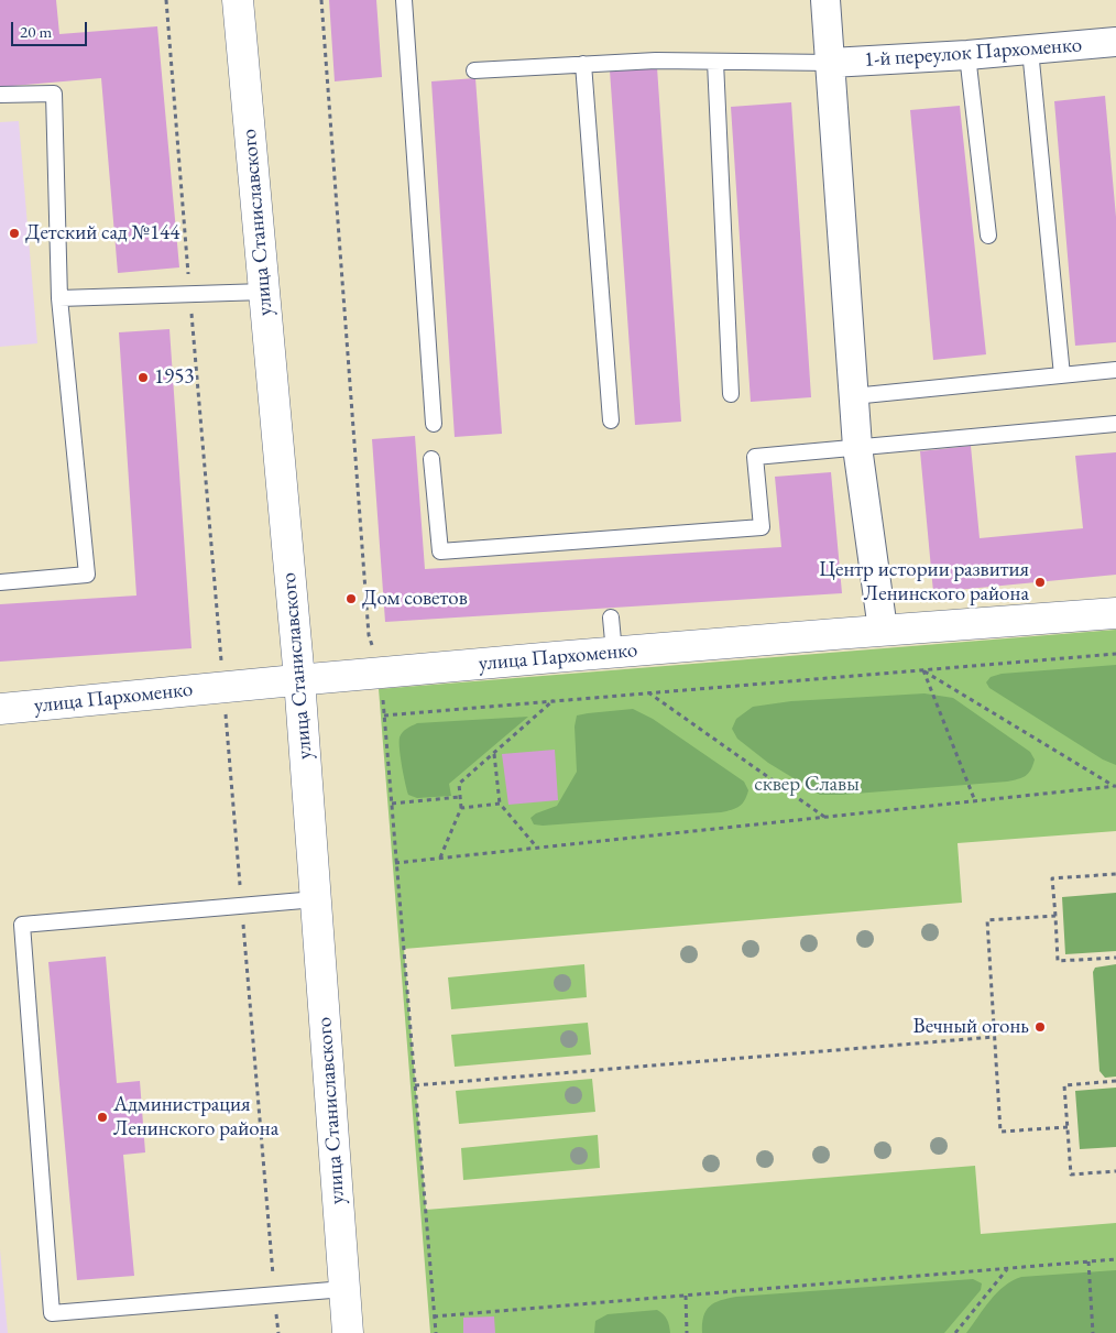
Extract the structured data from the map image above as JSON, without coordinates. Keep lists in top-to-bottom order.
{
  "streets": {
    "main road": ["улица Станиславского", "улица Пархоменко"],
    "street": ["1-й переулок Пархоменко"]
  },
  "crossings": [
    ["улица Станиславского", "улица Пархоменко"]
  ],
  "parks": ["сквер Славы"],
  "places": [
    "Детский сад №144",
    "1953",
    "Центр истории развития Ленинского района",
    "Дом советов",
    "Вечный огонь",
    "Администрация Ленинского района"
  ],
  "scale_bar": "20 m"
}
